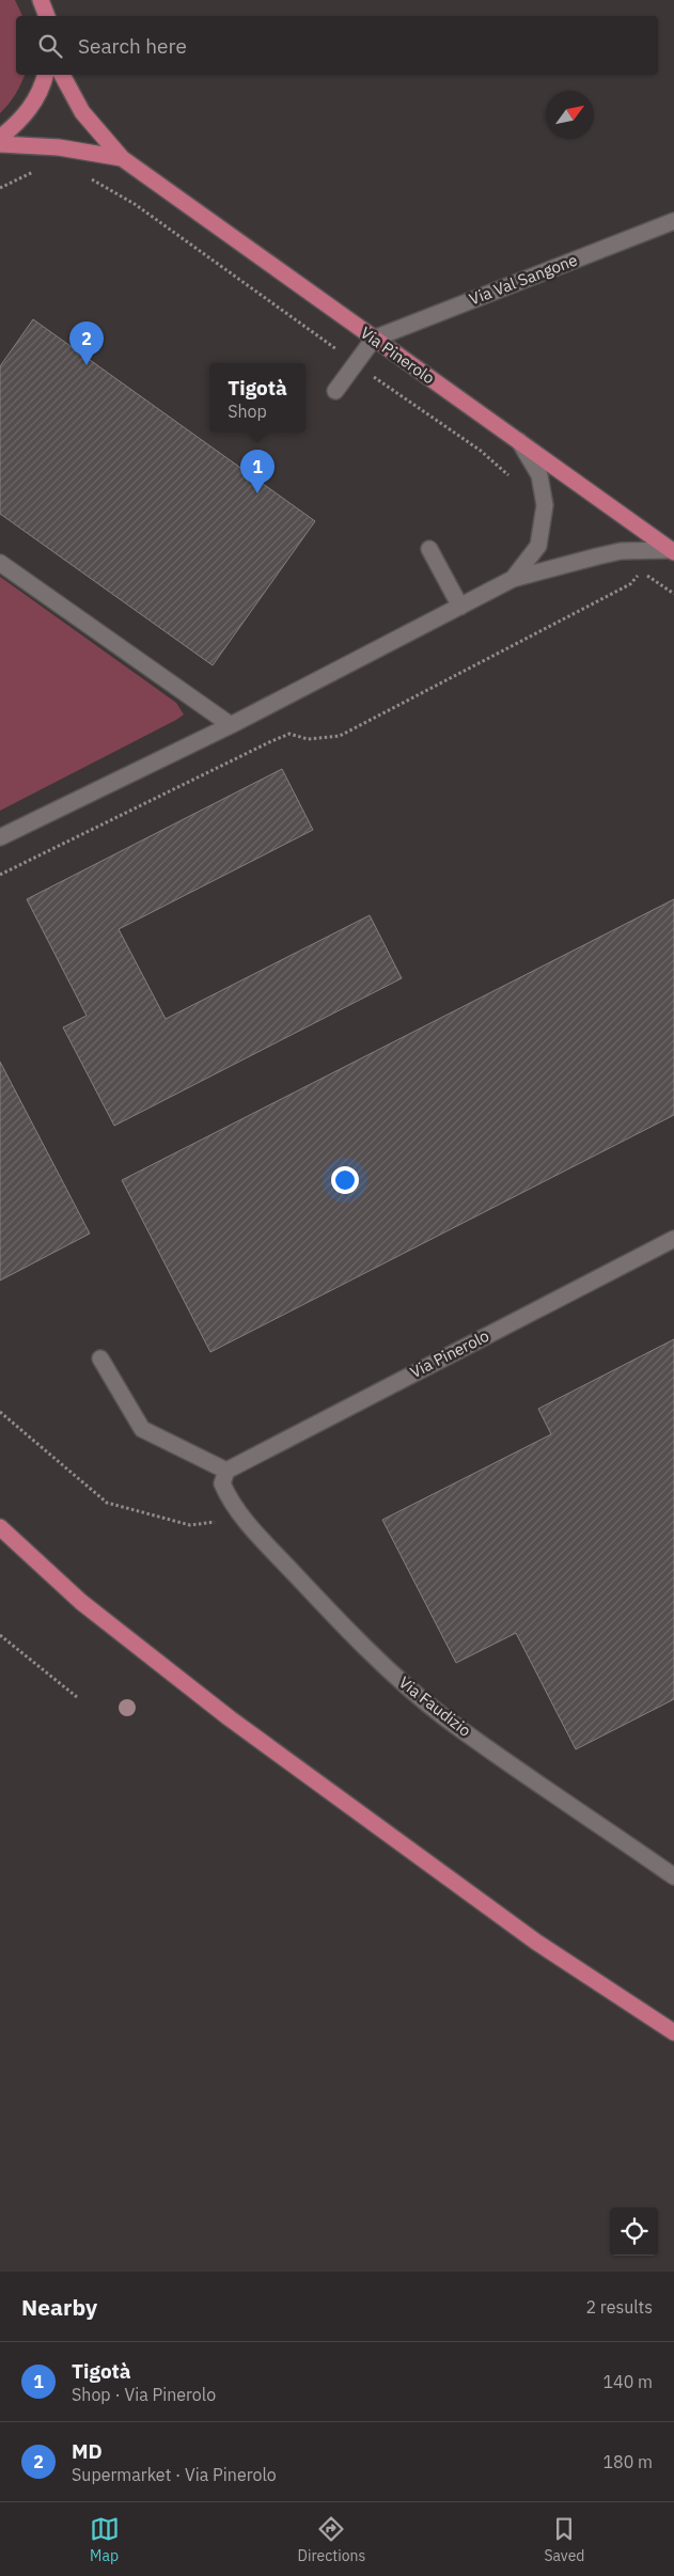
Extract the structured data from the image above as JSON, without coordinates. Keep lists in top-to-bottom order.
{
  "streets": {
    "main road": ["Via Pinerolo"],
    "street": ["Via Val Sangone", "Via Faudizio"]
  },
  "crossings": [
    ["Via Val Sangone", "Via Pinerolo"],
    ["Via Pinerolo", "Via Faudizio"]
  ],
  "north": "top right",
  "page": {
    "search": "Search here",
    "pins": ["2", "1"],
    "popup": ["Tigotà", "Shop"],
    "heading": ["Nearby", "2 results"],
    "list": [
      {
        "mark": "1",
        "name": "Tigotà",
        "note": "Shop · Via Pinerolo",
        "value": "140 m"
      },
      {
        "mark": "2",
        "name": "MD",
        "note": "Supermarket · Via Pinerolo",
        "value": "180 m"
      }
    ],
    "nav": ["Map", "Directions", "Saved"]
  }
}
